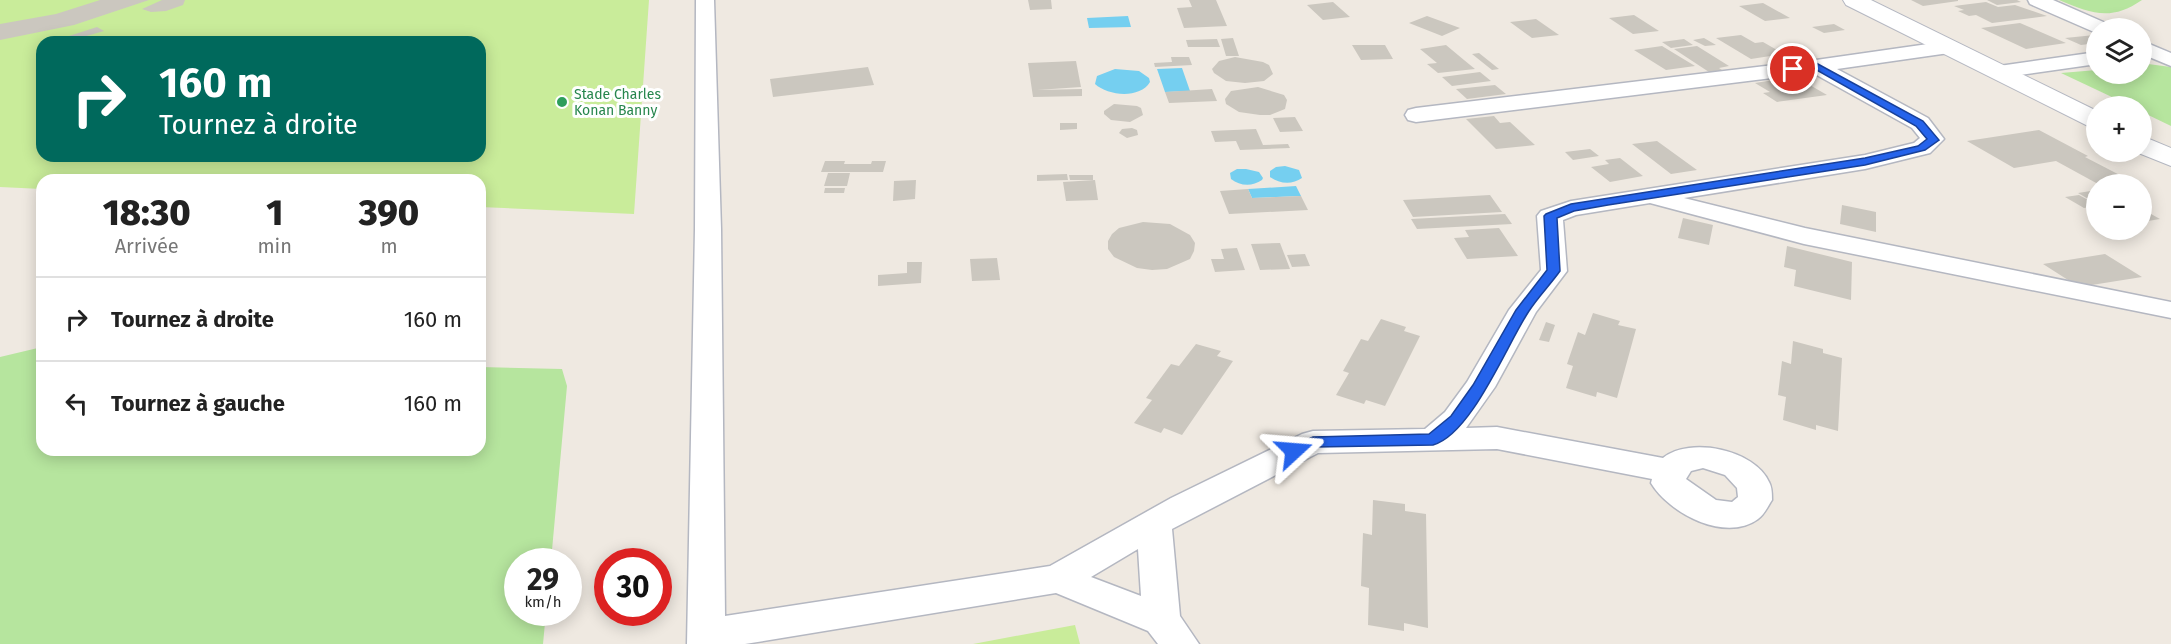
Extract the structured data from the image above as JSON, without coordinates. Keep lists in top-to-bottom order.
{
  "places": ["Stade Charles Konan Banny"],
  "page": {
    "map_buttons": ["+", "−"],
    "turn": ["160 m", "Tournez à droite"],
    "eta": [
      "18:30",
      "Arrivée",
      "1",
      "min",
      "390",
      "m"
    ],
    "list": [
      {
        "name": "Tournez à droite",
        "value": "160 m"
      },
      {
        "name": "Tournez à gauche",
        "value": "160 m"
      }
    ],
    "speed": "29 km/h",
    "limit": "30"
  }
}
